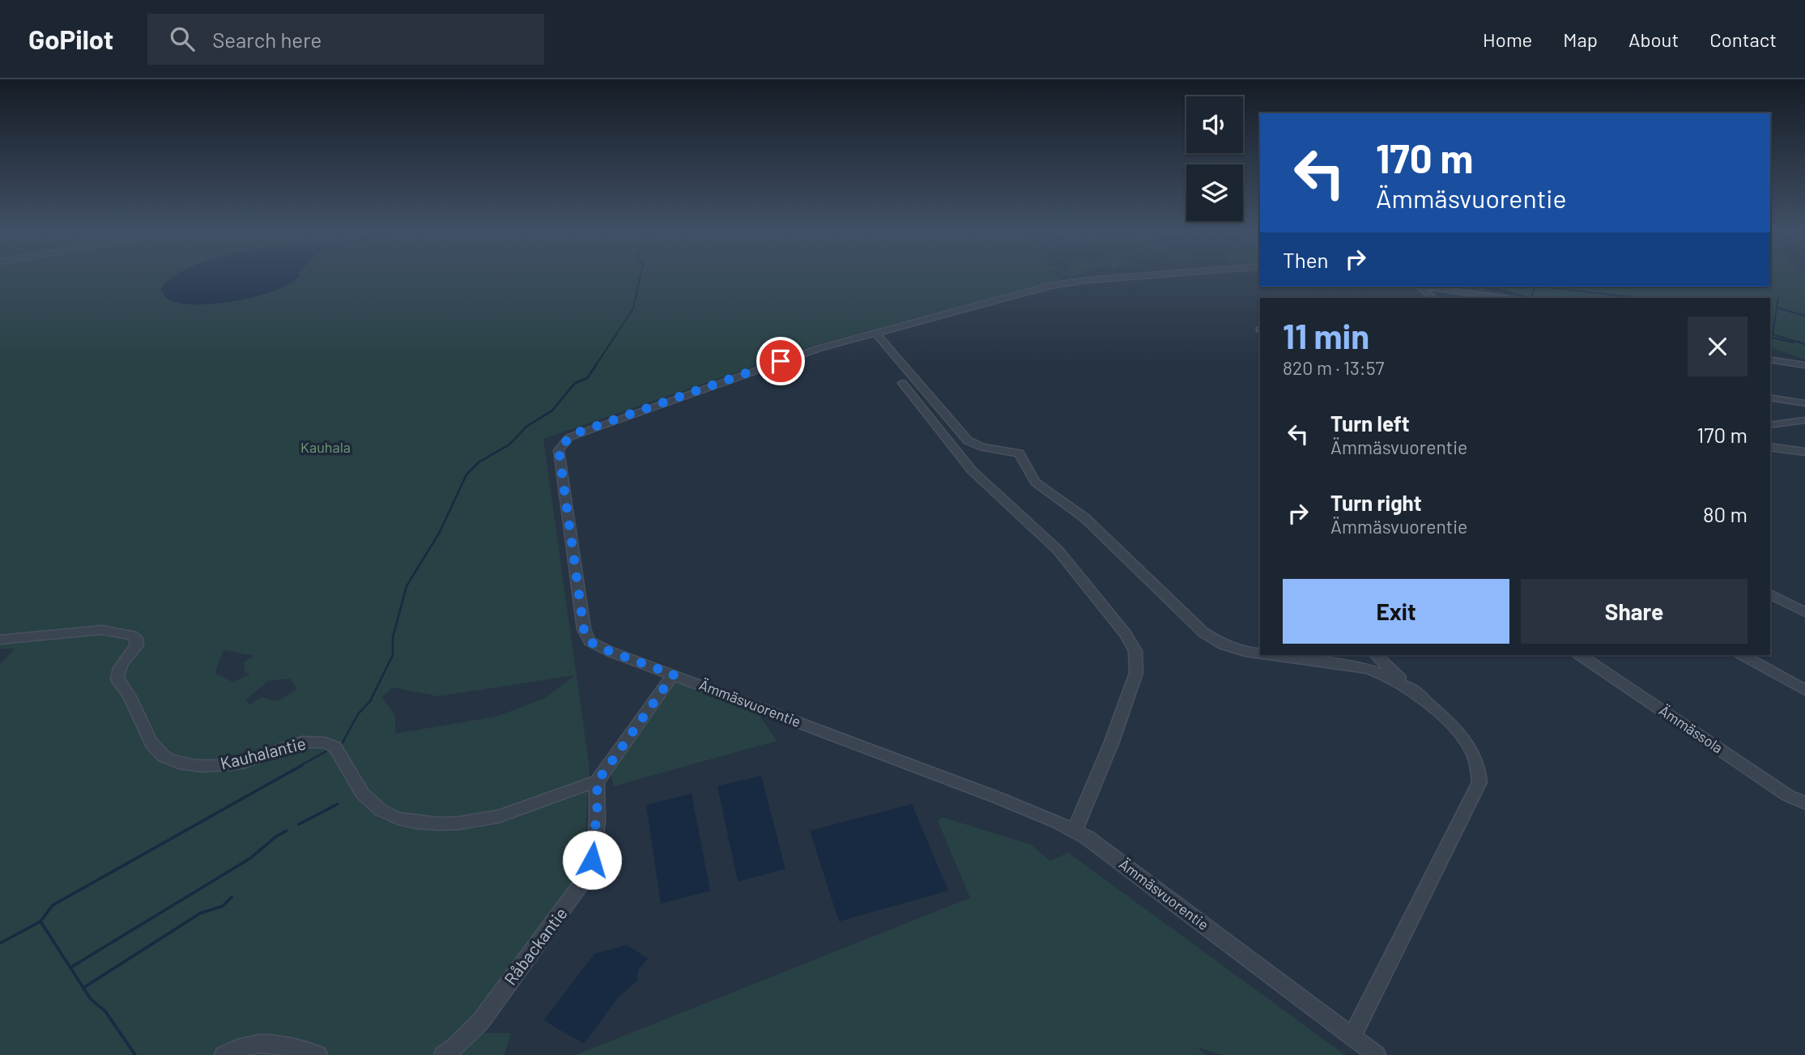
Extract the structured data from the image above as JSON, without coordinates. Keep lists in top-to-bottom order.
{
  "streets": {
    "street": [
      "Ämmäsvuorentie",
      "Ämmässola",
      "Kauhalantie",
      "Råbackantie"
    ]
  },
  "crossings": [
    ["Kauhalantie", "Råbackantie"]
  ],
  "parks": ["Kauhala"],
  "page": {
    "header": "GoPilot",
    "search": "Search here",
    "nav": [
      "Home",
      "Map",
      "About",
      "Contact"
    ],
    "turn": ["170 m", "Ämmäsvuorentie"],
    "then": "Then",
    "heading": ["11 min", "820 m · 13:57"],
    "list": [
      {
        "name": "Turn left",
        "note": "Ämmäsvuorentie",
        "value": "170 m"
      },
      {
        "name": "Turn right",
        "note": "Ämmäsvuorentie",
        "value": "80 m"
      }
    ],
    "buttons": ["Exit", "Share"]
  }
}
